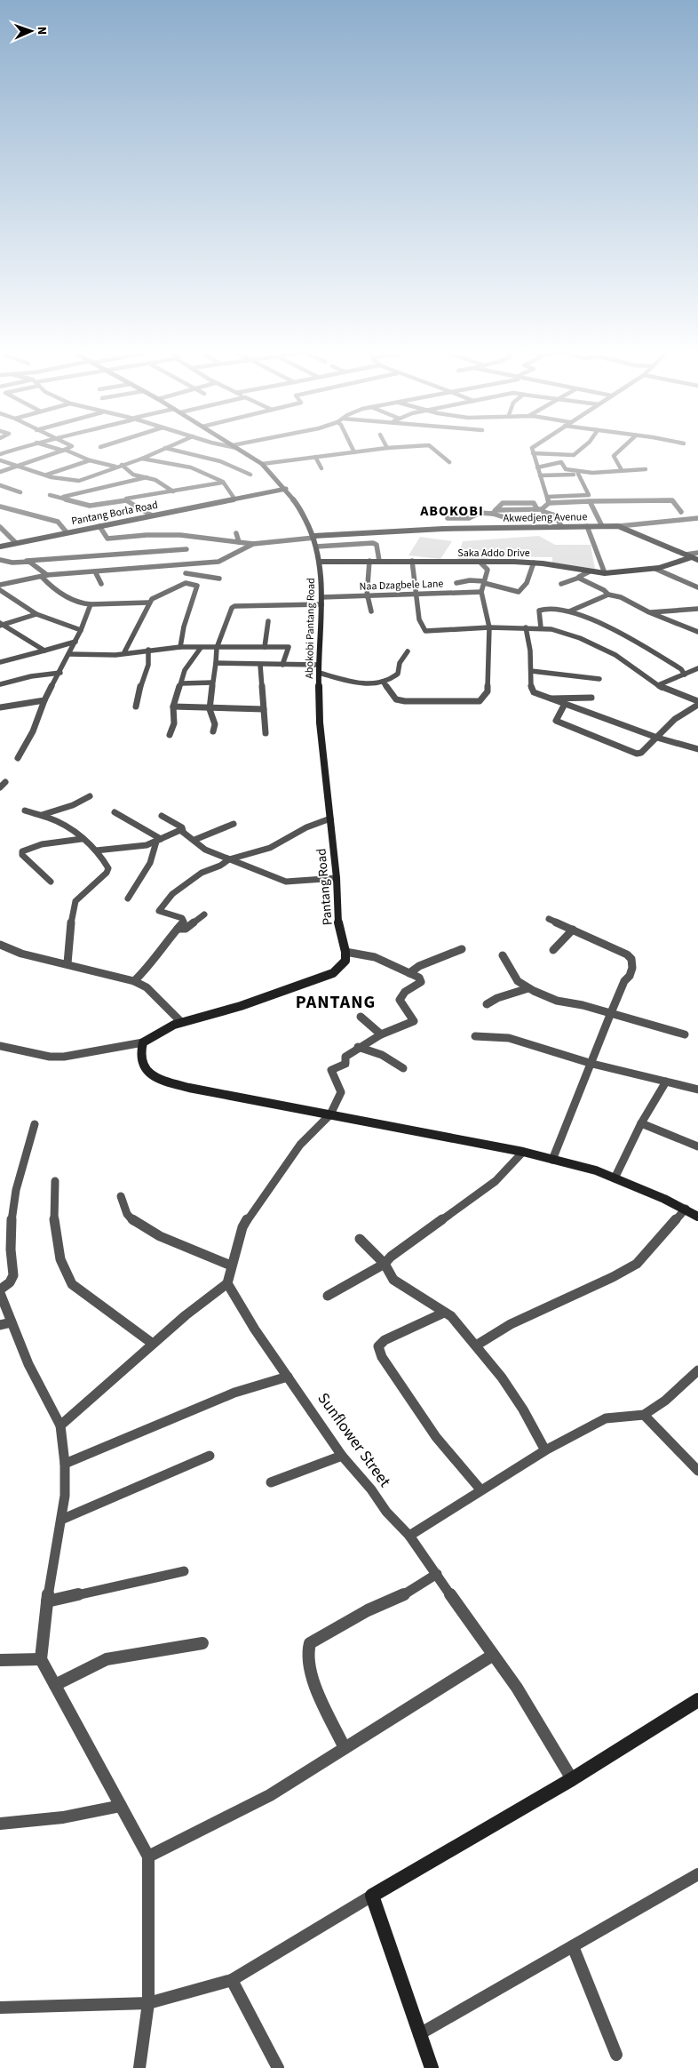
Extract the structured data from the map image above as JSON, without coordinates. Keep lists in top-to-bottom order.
{
  "streets": {
    "street": [
      "Pantang Borla Road",
      "Akwedjeng Avenue",
      "Saka Addo Drive",
      "Naa Dzagbele Lane",
      "Abokobi Pantang Road",
      "Pantang Road",
      "Sunflower Street"
    ]
  },
  "crossings": [
    ["Pantang Borla Road", "Abokobi Pantang Road"],
    ["Akwedjeng Avenue", "Abokobi Pantang Road"],
    ["Saka Addo Drive", "Abokobi Pantang Road"],
    ["Naa Dzagbele Lane", "Abokobi Pantang Road"],
    ["Abokobi Pantang Road", "Pantang Road"]
  ],
  "districts": ["ABOKOBI", "PANTANG"],
  "north": "right"
}
